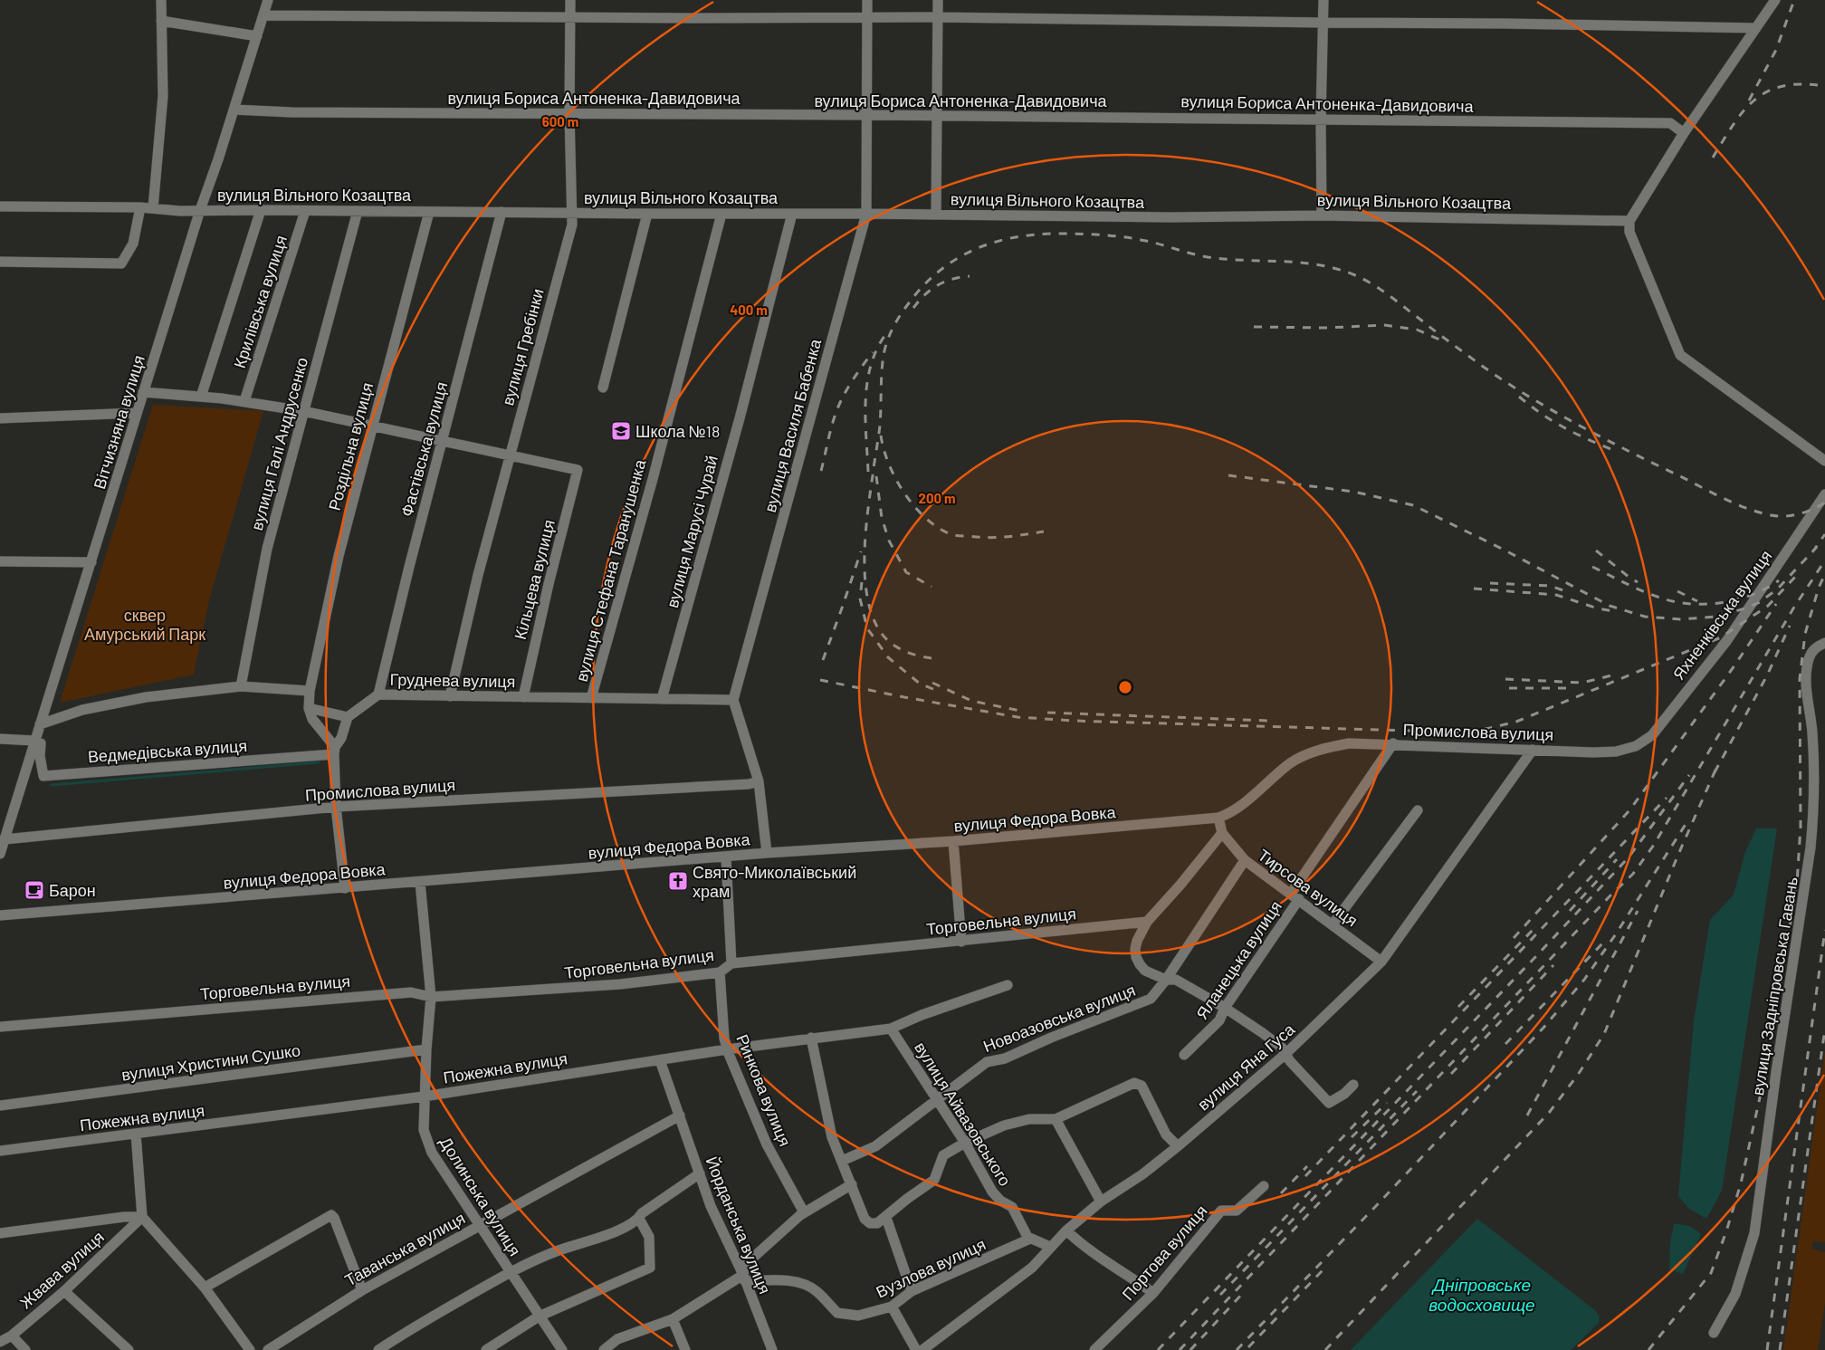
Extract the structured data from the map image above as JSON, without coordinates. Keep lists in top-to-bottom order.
{
  "streets": {
    "street": [
      "вулиця Бориса Антоненка-Давидовича",
      "вулиця Вільного Козацтва",
      "Крилівська вулиця",
      "вулиця Гребінки",
      "Вітчизняна вулиця",
      "вулиця Василя Бабенка",
      "вулиця Галі Андрусенко",
      "Роздільна вулиця",
      "Фастівська вулиця",
      "вулиця Марусі Чурай",
      "вулиця Стефана Таранушенка",
      "Кільцева вулиця",
      "Яхненківська вулиця",
      "Груднева вулиця",
      "Промислова вулиця",
      "Ведмедівська вулиця",
      "вулиця Федора Вовка",
      "Тирсова вулиця",
      "Торговельна вулиця",
      "Яланецька вулиця",
      "вулиця Задніпровська Гавань",
      "Новоазовська вулиця",
      "вулиця Христини Сушко",
      "вулиця Яна Гуса",
      "Пожежна вулиця",
      "Ринкова вулиця",
      "вулиця Айвазовського",
      "Долинська вулиця",
      "Йорданська вулиця",
      "Таванська вулиця",
      "Портова вулиця",
      "Вузлова вулиця",
      "Жвава вулиця"
    ]
  },
  "crossings": [
    ["вулиця Бориса Антоненка-Давидовича", "вулиця Гребінки"],
    ["вулиця Бориса Антоненка-Давидовича", "Вітчизняна вулиця"],
    ["вулиця Бориса Антоненка-Давидовича", "вулиця Василя Бабенка"],
    ["вулиця Вільного Козацтва", "Крилівська вулиця"],
    ["вулиця Вільного Козацтва", "вулиця Гребінки"],
    ["вулиця Вільного Козацтва", "Вітчизняна вулиця"],
    ["вулиця Вільного Козацтва", "вулиця Василя Бабенка"],
    ["вулиця Вільного Козацтва", "вулиця Галі Андрусенко"],
    ["вулиця Вільного Козацтва", "Роздільна вулиця"],
    ["вулиця Вільного Козацтва", "Фастівська вулиця"],
    ["вулиця Вільного Козацтва", "вулиця Марусі Чурай"],
    ["вулиця Вільного Козацтва", "вулиця Стефана Таранушенка"],
    ["вулиця Гребінки", "Кільцева вулиця"],
    ["вулиця Гребінки", "Груднева вулиця"],
    ["Вітчизняна вулиця", "Промислова вулиця"],
    ["Вітчизняна вулиця", "Ведмедівська вулиця"],
    ["вулиця Василя Бабенка", "Груднева вулиця"],
    ["Фастівська вулиця", "Груднева вулиця"],
    ["вулиця Марусі Чурай", "Груднева вулиця"],
    ["вулиця Стефана Таранушенка", "Груднева вулиця"],
    ["Кільцева вулиця", "Груднева вулиця"],
    ["Яхненківська вулиця", "Промислова вулиця"],
    ["Промислова вулиця", "вулиця Федора Вовка"],
    ["Промислова вулиця", "Яланецька вулиця"],
    ["Промислова вулиця", "вулиця Яна Гуса"],
    ["вулиця Федора Вовка", "Долинська вулиця"],
    ["Тирсова вулиця", "Яланецька вулиця"],
    ["Тирсова вулиця", "Новоазовська вулиця"],
    ["Тирсова вулиця", "вулиця Яна Гуса"],
    ["Торговельна вулиця", "Ринкова вулиця"],
    ["Торговельна вулиця", "Долинська вулиця"],
    ["Новоазовська вулиця", "вулиця Айвазовського"],
    ["вулиця Христини Сушко", "Долинська вулиця"],
    ["Пожежна вулиця", "Ринкова вулиця"],
    ["Пожежна вулиця", "вулиця Айвазовського"],
    ["Пожежна вулиця", "Долинська вулиця"],
    ["Пожежна вулиця", "Йорданська вулиця"],
    ["вулиця Айвазовського", "Вузлова вулиця"],
    ["Долинська вулиця", "Таванська вулиця"],
    ["Йорданська вулиця", "Таванська вулиця"],
    ["Йорданська вулиця", "Вузлова вулиця"]
  ],
  "water": ["Дніпровське водосховище"],
  "parks": ["сквер Амурський Парк"],
  "places": {
    "school or university": ["Школа №18"],
    "church": ["Свято-Миколаївський храм"],
    "cafe": ["Барон"]
  },
  "rings": ["600 m", "400 m", "200 m"]
}
